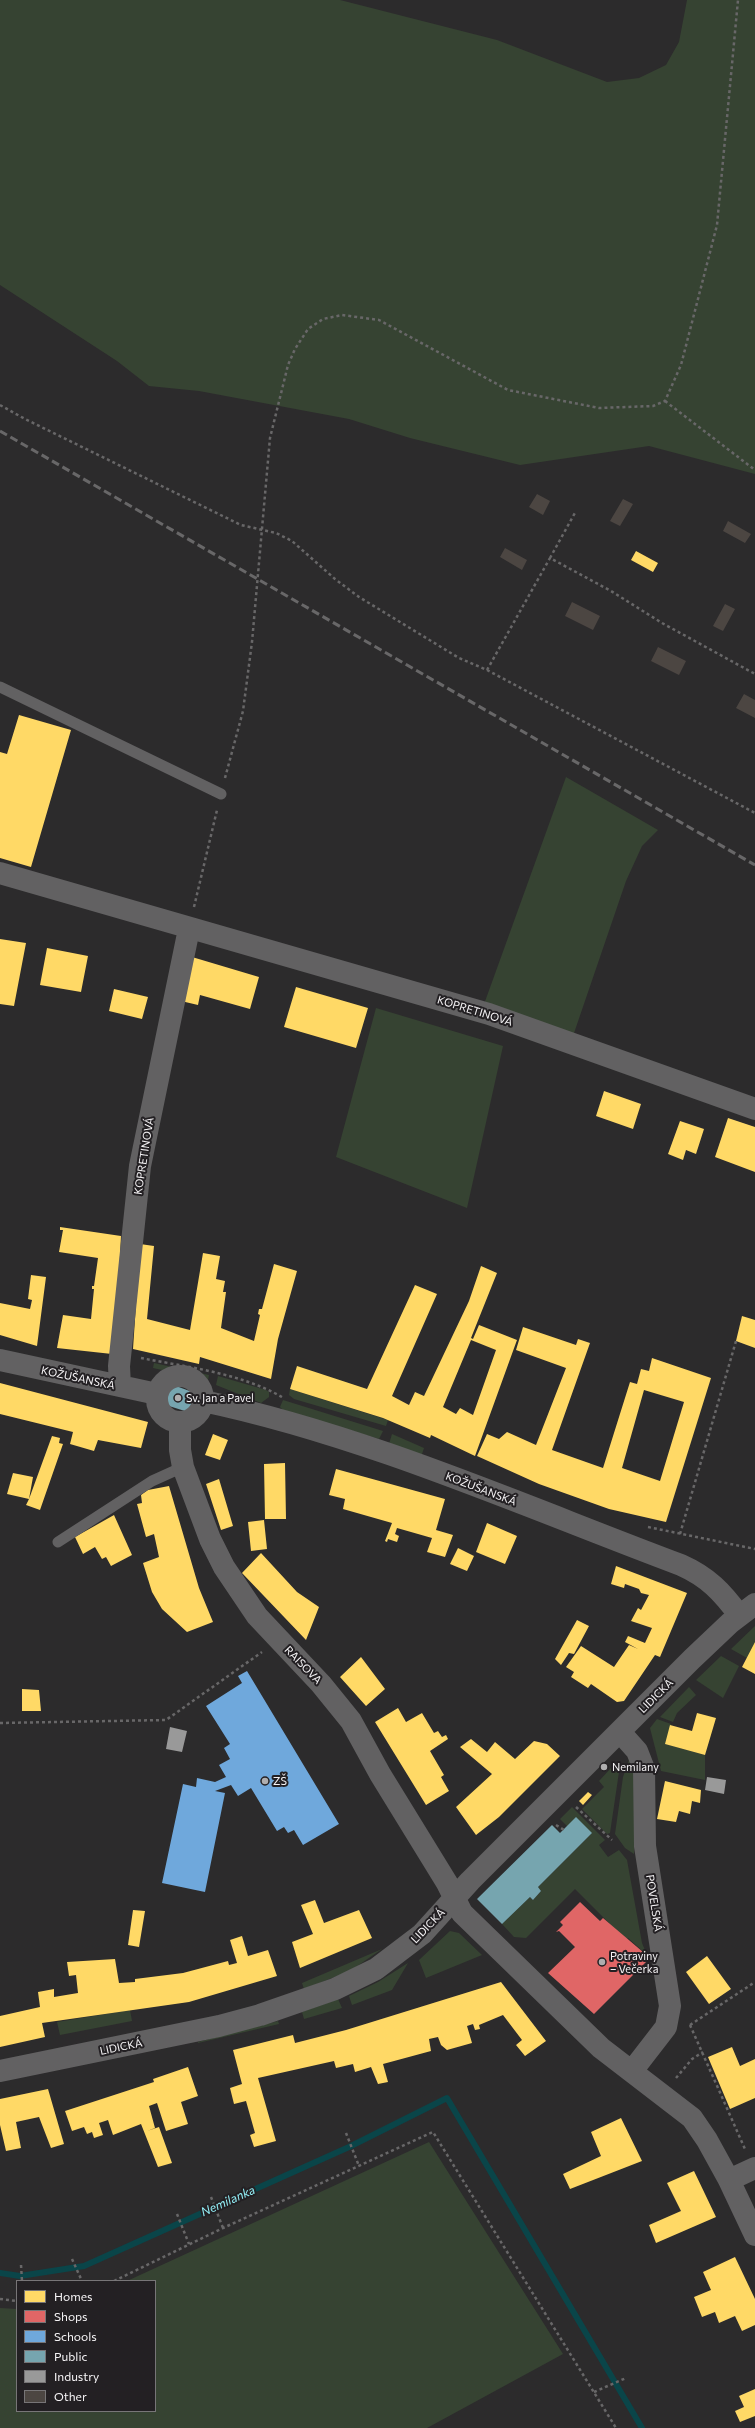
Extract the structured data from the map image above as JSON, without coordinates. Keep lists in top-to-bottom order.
{
  "streets": {
    "street": [
      "KOPRETINOVÁ",
      "KOŽUŠANSKÁ",
      "RAISOVA",
      "LIDICKÁ",
      "POVELSKÁ"
    ]
  },
  "crossings": [
    ["KOPRETINOVÁ", "KOŽUŠANSKÁ"],
    ["KOŽUŠANSKÁ", "RAISOVA"],
    ["KOŽUŠANSKÁ", "LIDICKÁ"],
    ["RAISOVA", "LIDICKÁ"],
    ["LIDICKÁ", "POVELSKÁ"]
  ],
  "water": ["Nemilanka"],
  "places": [
    "Sv. Jan a Pavel",
    "Nemilany",
    "ZŠ",
    "Potraviny – Večerka"
  ],
  "legend": [
    "Homes",
    "Shops",
    "Schools",
    "Public",
    "Industry",
    "Other"
  ]
}
